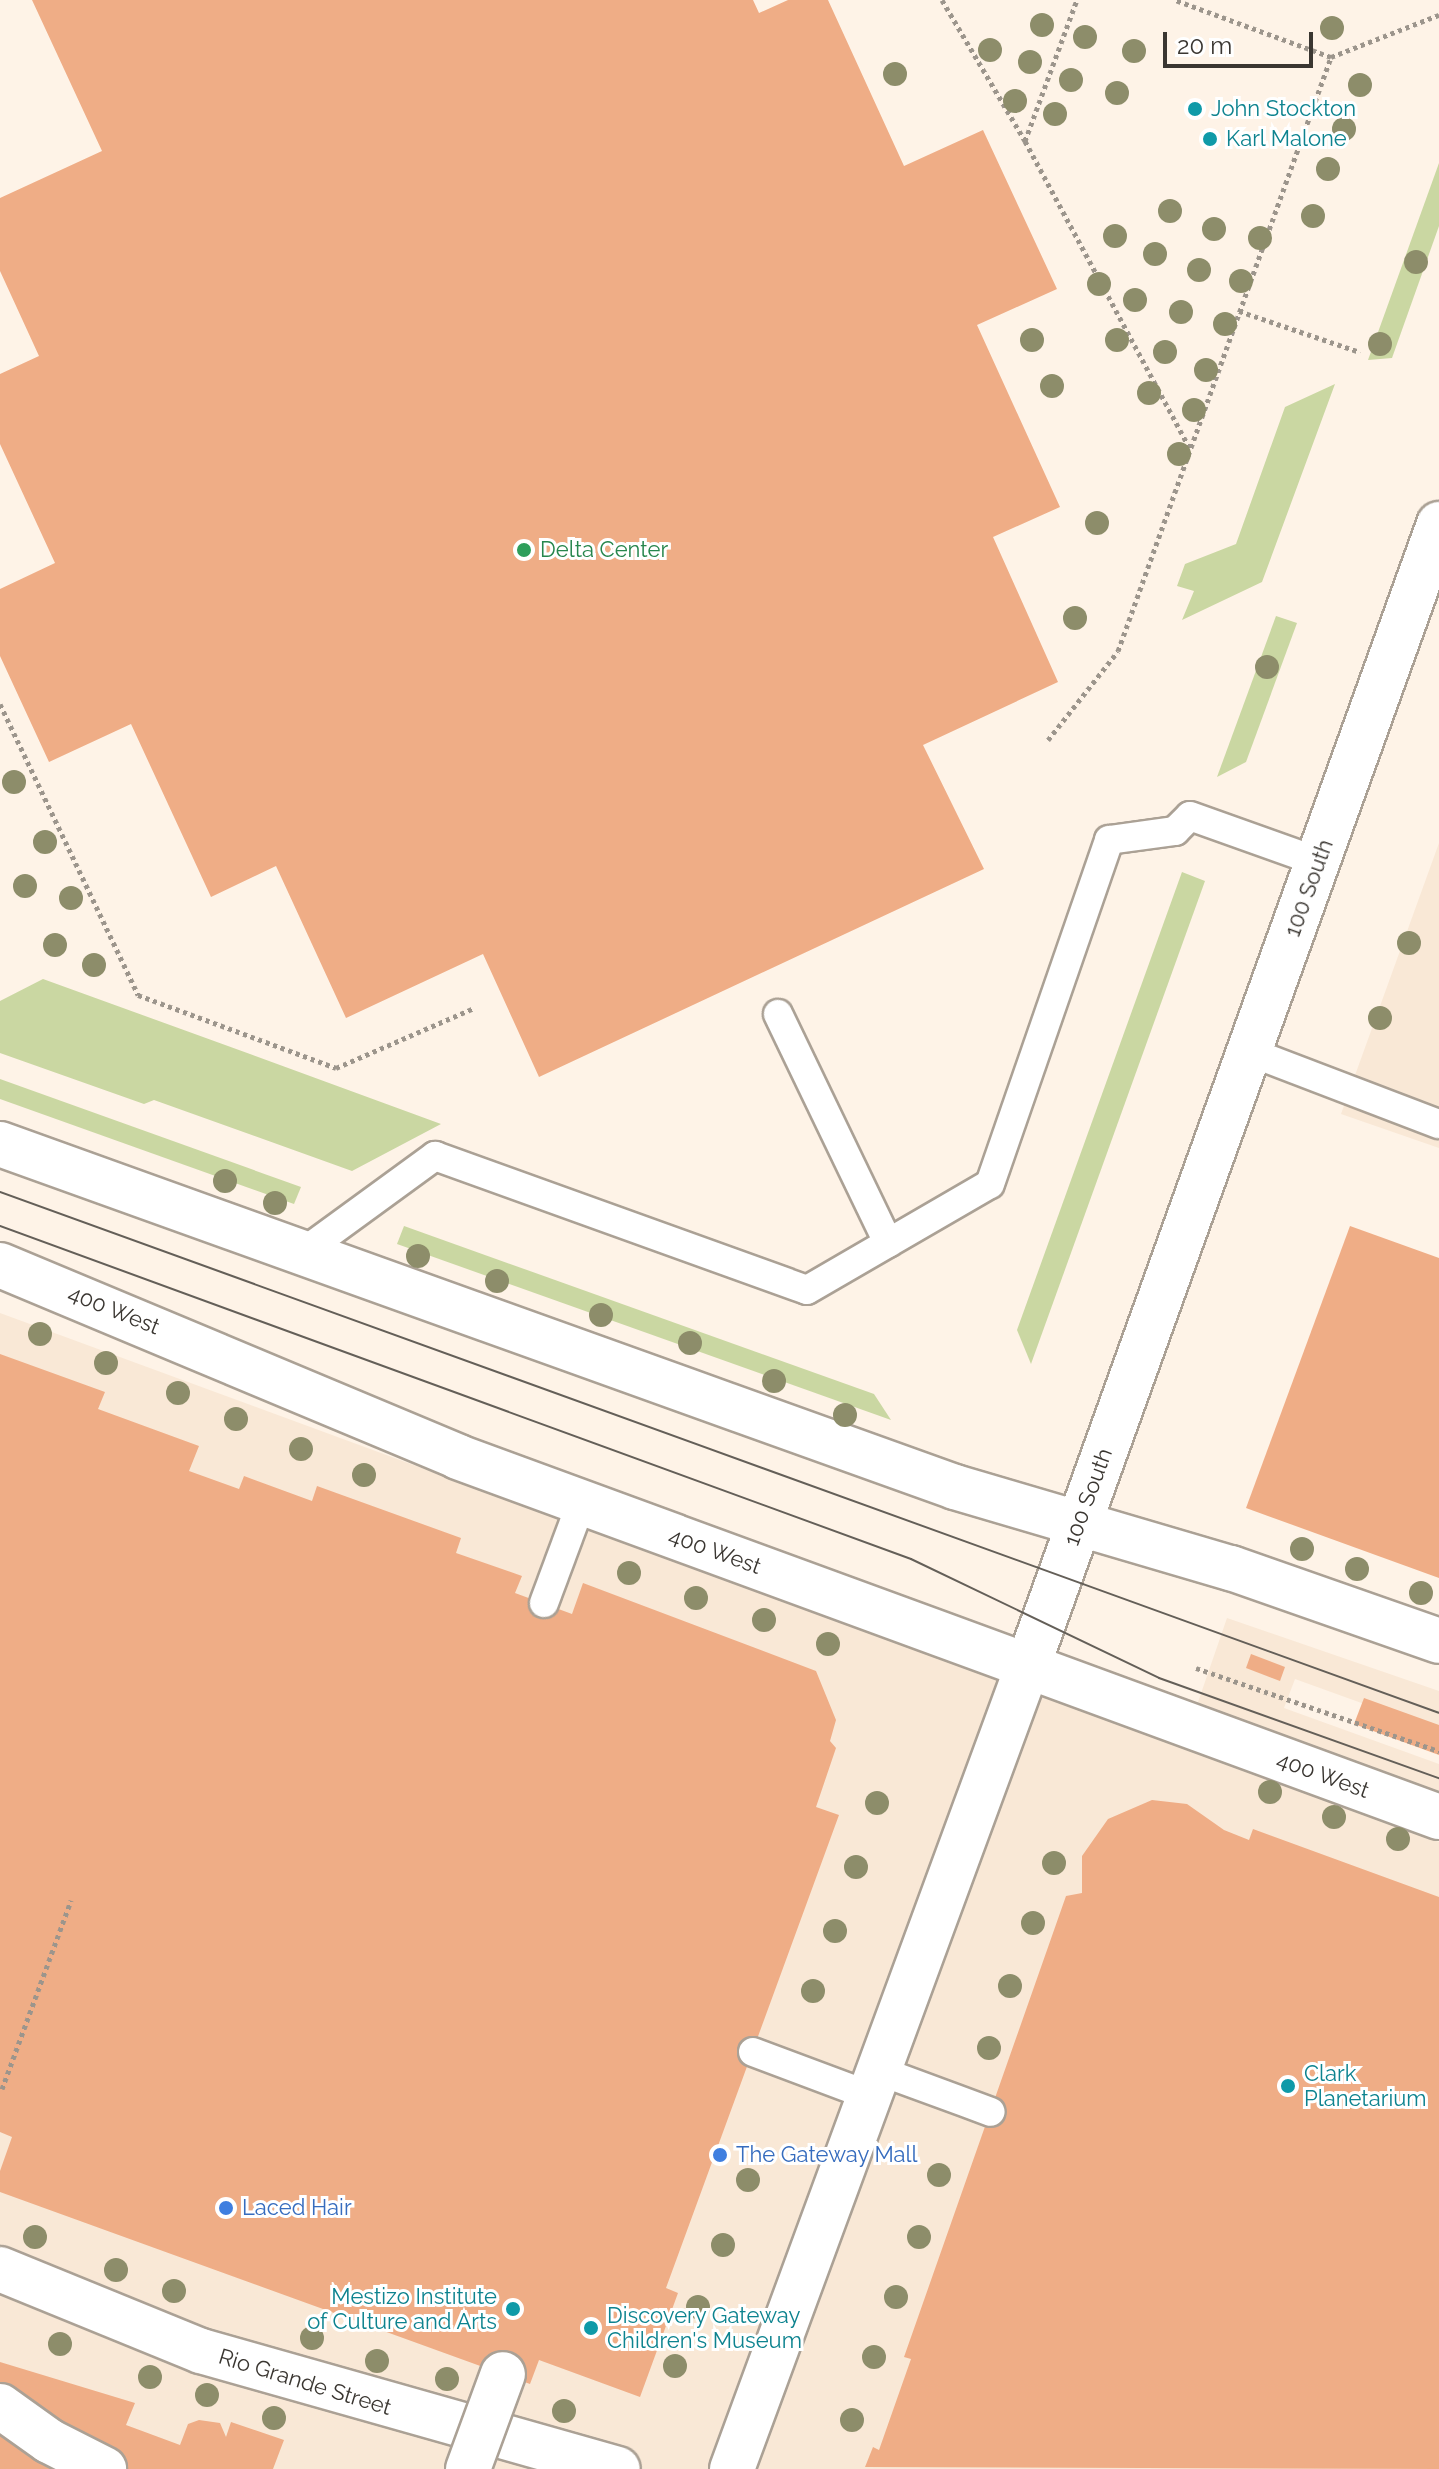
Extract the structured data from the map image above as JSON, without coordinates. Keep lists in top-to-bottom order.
{
  "streets": {
    "street": ["100 South", "400 West", "Rio Grande Street"]
  },
  "crossings": [
    ["100 South", "400 West"]
  ],
  "places": [
    "John Stockton",
    "Karl Malone",
    "Delta Center",
    "Clark Planetarium",
    "The Gateway Mall",
    "Laced Hair",
    "Mestizo Institute of Culture and Arts",
    "Discovery Gateway Children's Museum"
  ],
  "scale_bar": "20 m"
}
